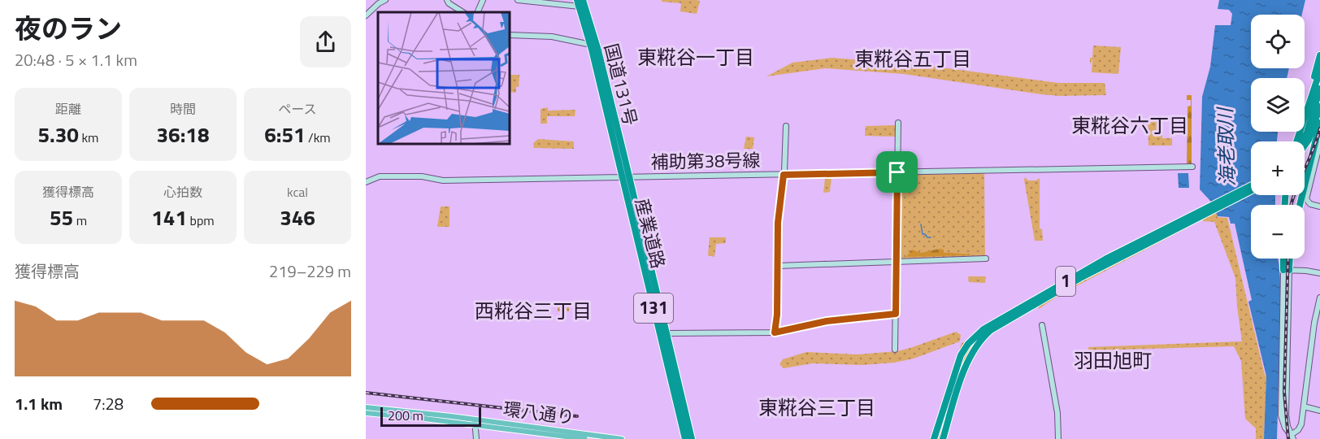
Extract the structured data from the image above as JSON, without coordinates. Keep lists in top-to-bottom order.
{
  "streets": {
    "highway": [
      "国道131号",
      "産業道路",
      "1",
      "131"
    ],
    "main road": ["環八通り"],
    "street": ["補助第38号線"]
  },
  "crossings": [
    ["国道131号", "補助第38号線"],
    ["国道131号", "産業道路"],
    ["補助第38号線", "産業道路"]
  ],
  "districts": [
    "東糀谷一丁目",
    "東糀谷五丁目",
    "東糀谷六丁目",
    "西糀谷三丁目",
    "羽田旭町",
    "東糀谷三丁目"
  ],
  "water": ["海老取川"],
  "scale_bar": "200 m",
  "page": {
    "heading": ["夜のラン", "20:48 · 5 × 1.1 km"],
    "map_buttons": ["+", "−"],
    "stats": [
      ["距離", "5.30 km"],
      ["時間", "36:18"],
      ["ペース", "6:51 /km"],
      ["獲得標高", "55 m"],
      ["心拍数", "141 bpm"],
      ["kcal", "346"]
    ],
    "chart": ["獲得標高", "219–229 m"],
    "list": [
      {
        "name": "1.1 km",
        "note": "7:28"
      }
    ],
    "scale": "200 m"
  }
}
